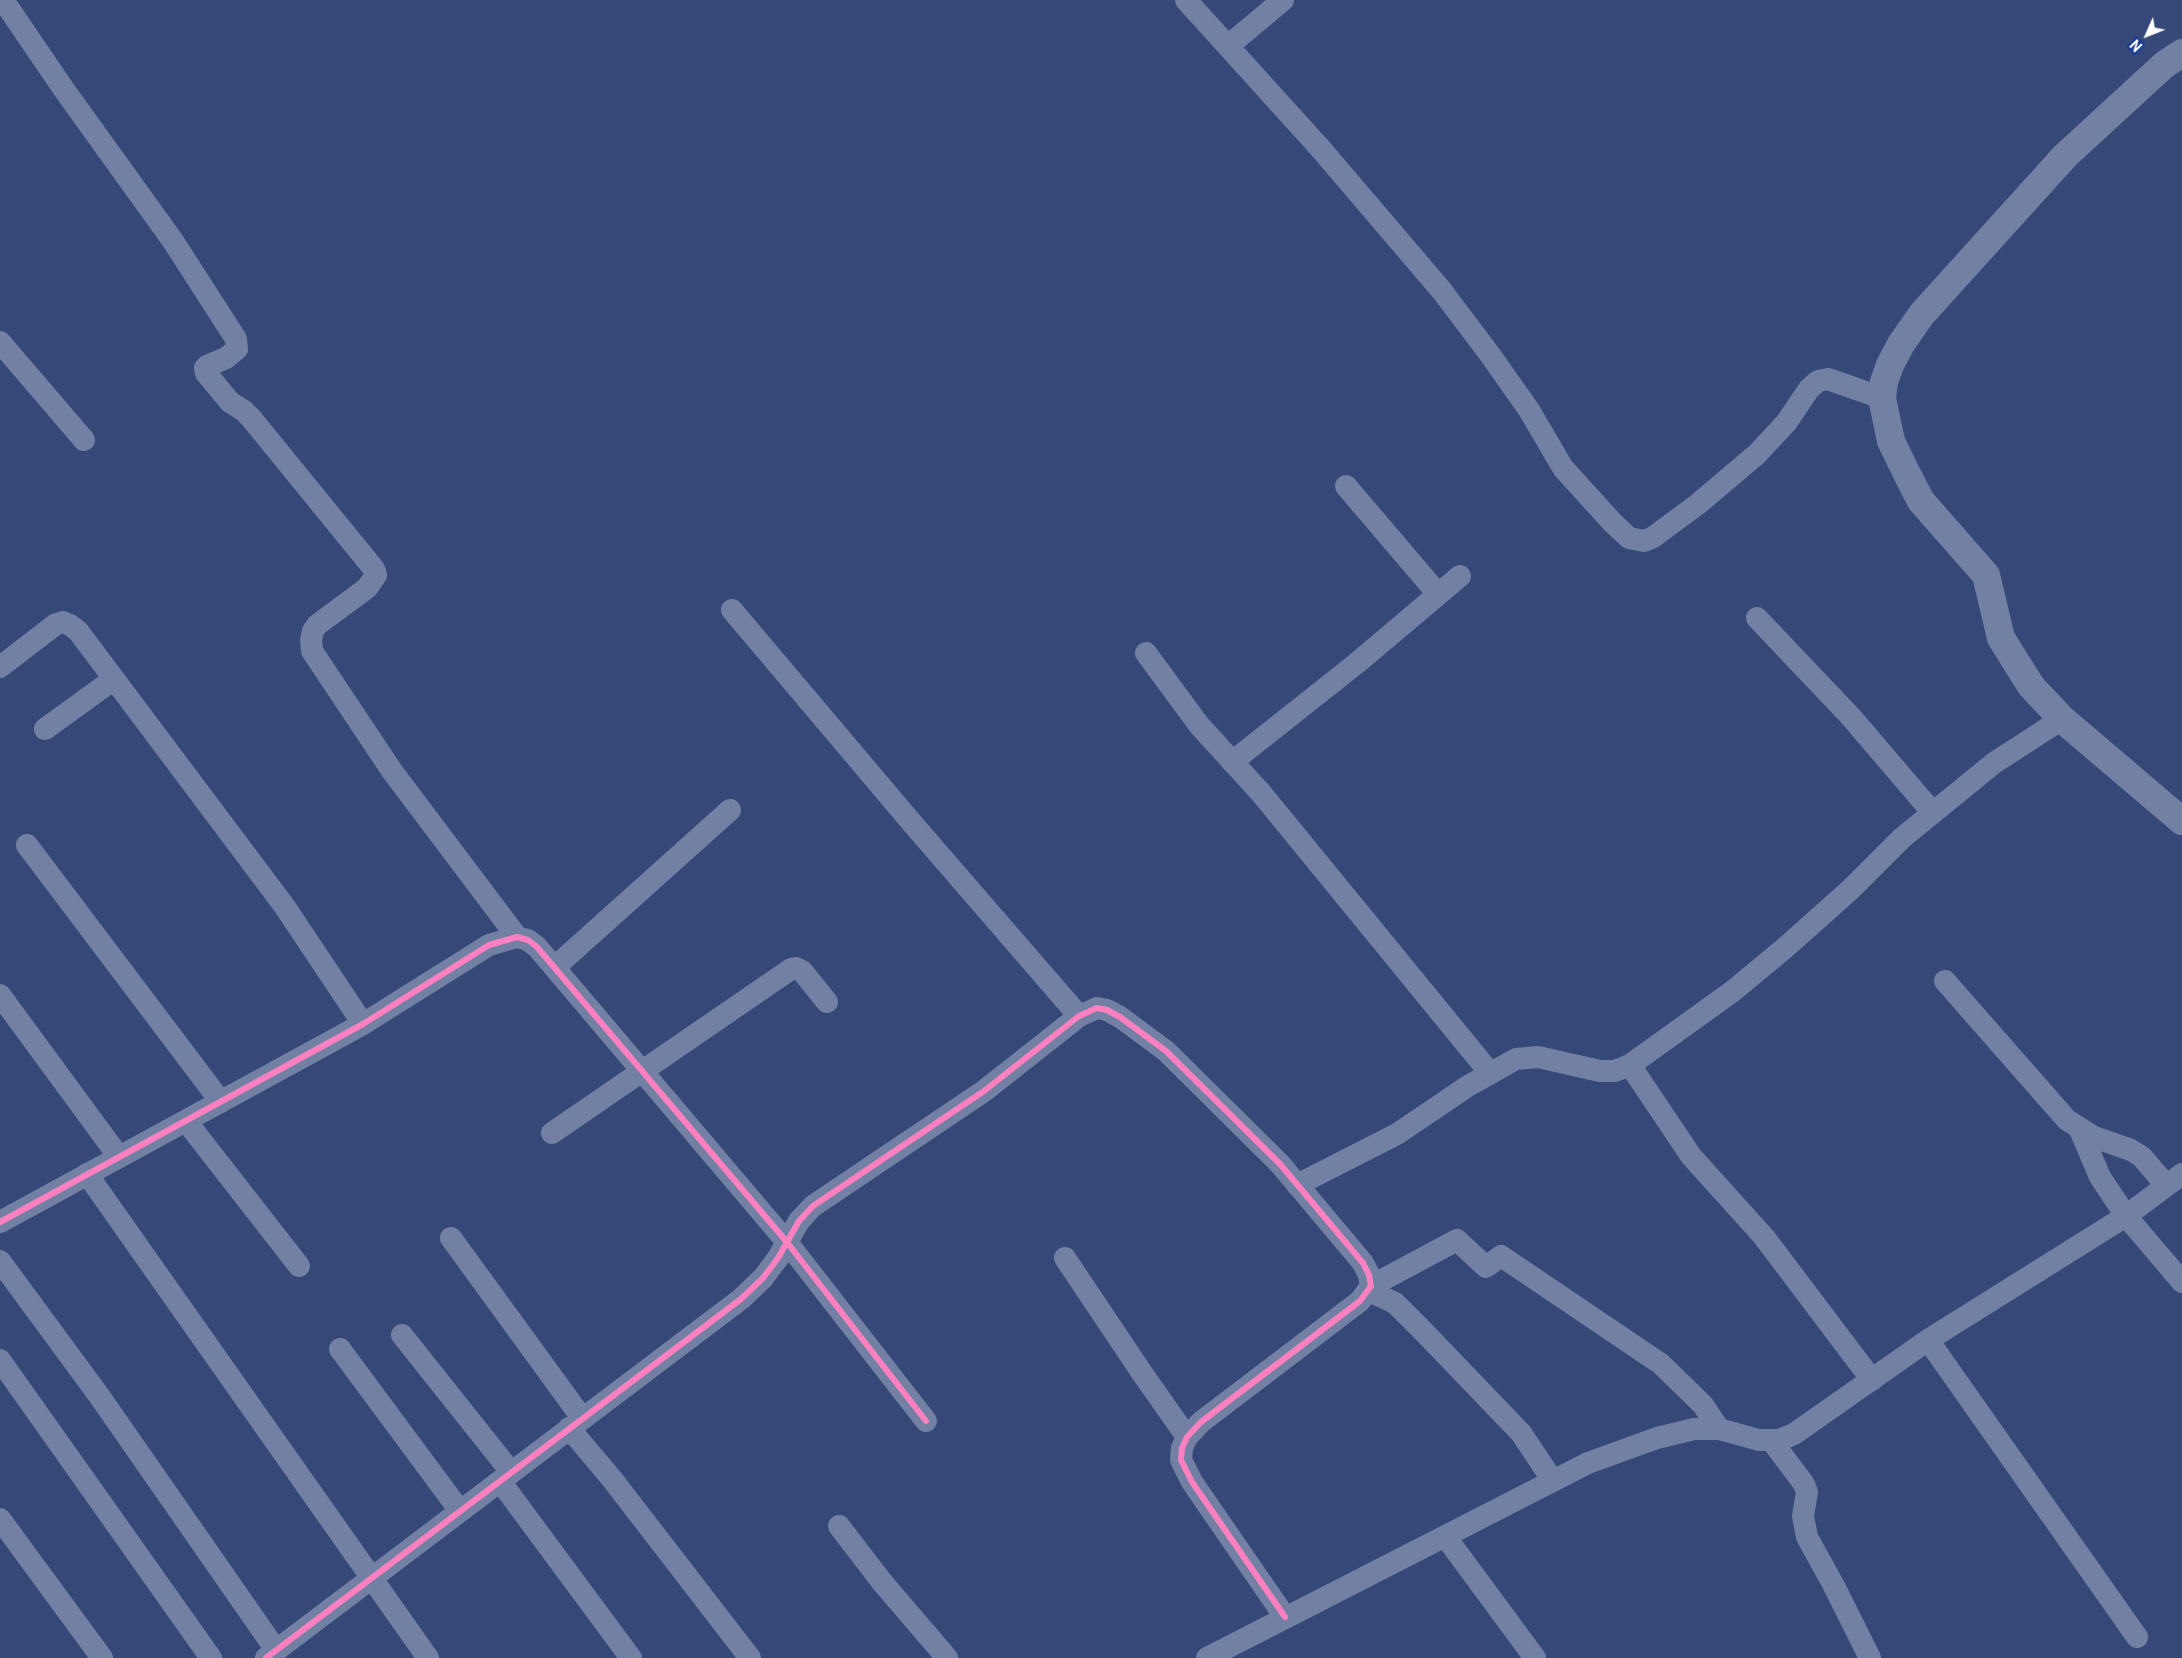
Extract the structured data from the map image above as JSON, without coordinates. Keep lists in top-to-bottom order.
{
  "north": "bottom left"
}
